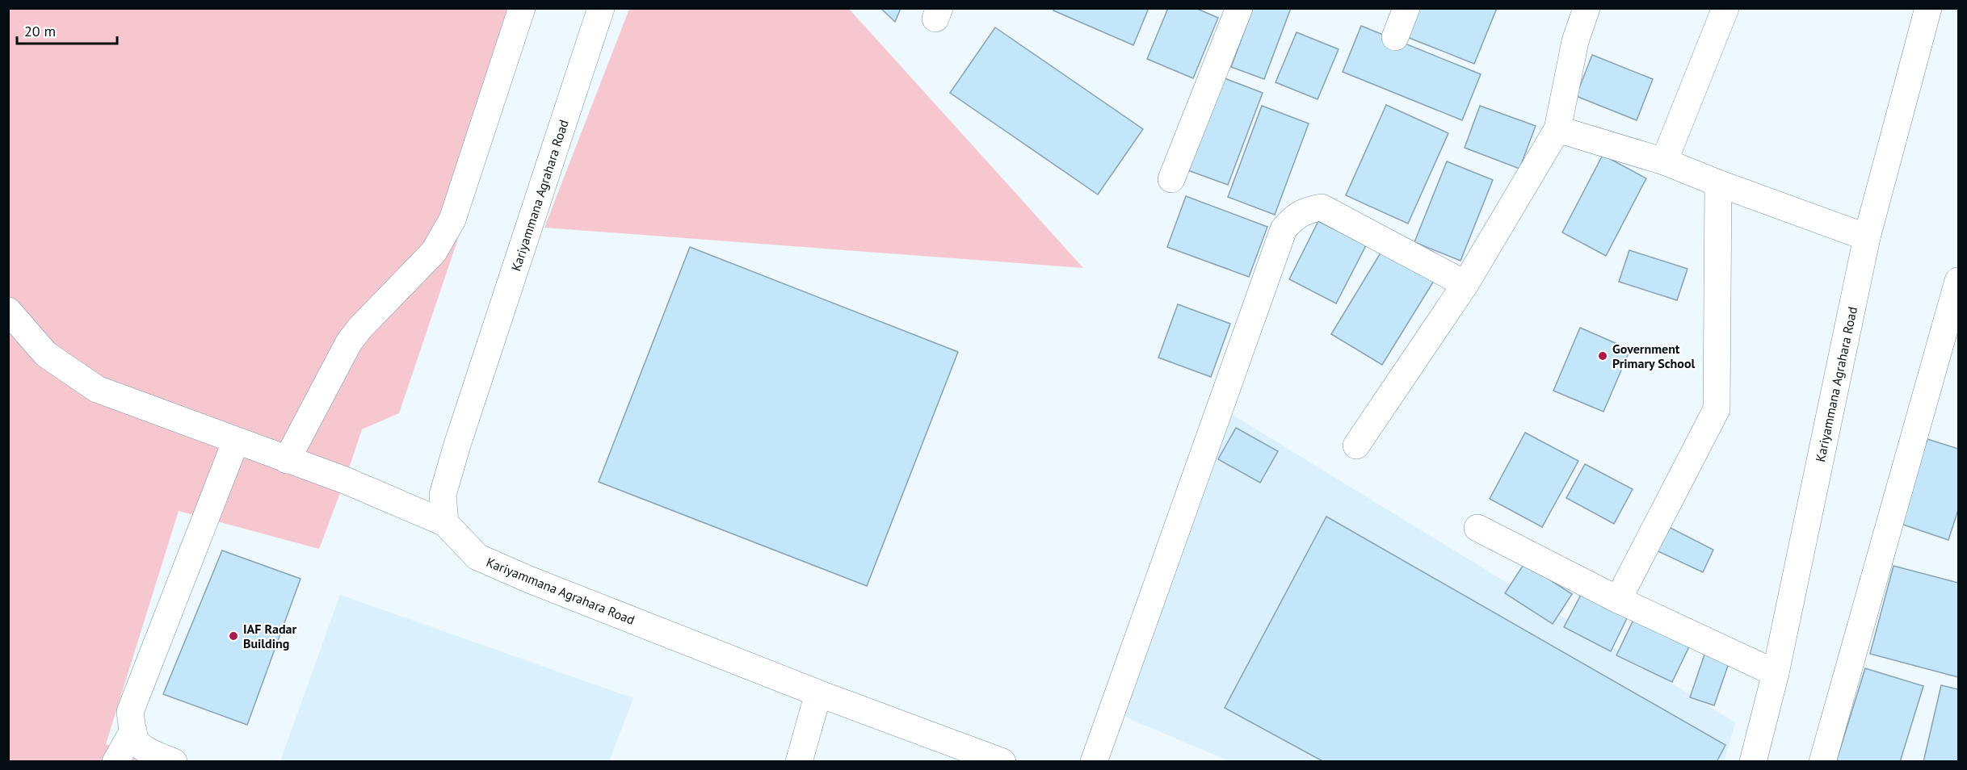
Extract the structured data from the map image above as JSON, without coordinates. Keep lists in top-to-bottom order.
{
  "streets": {
    "street": ["Kariyammana Agrahara Road"]
  },
  "places": ["Government Primary School", "IAF Radar Building"],
  "scale_bar": "20 m"
}
